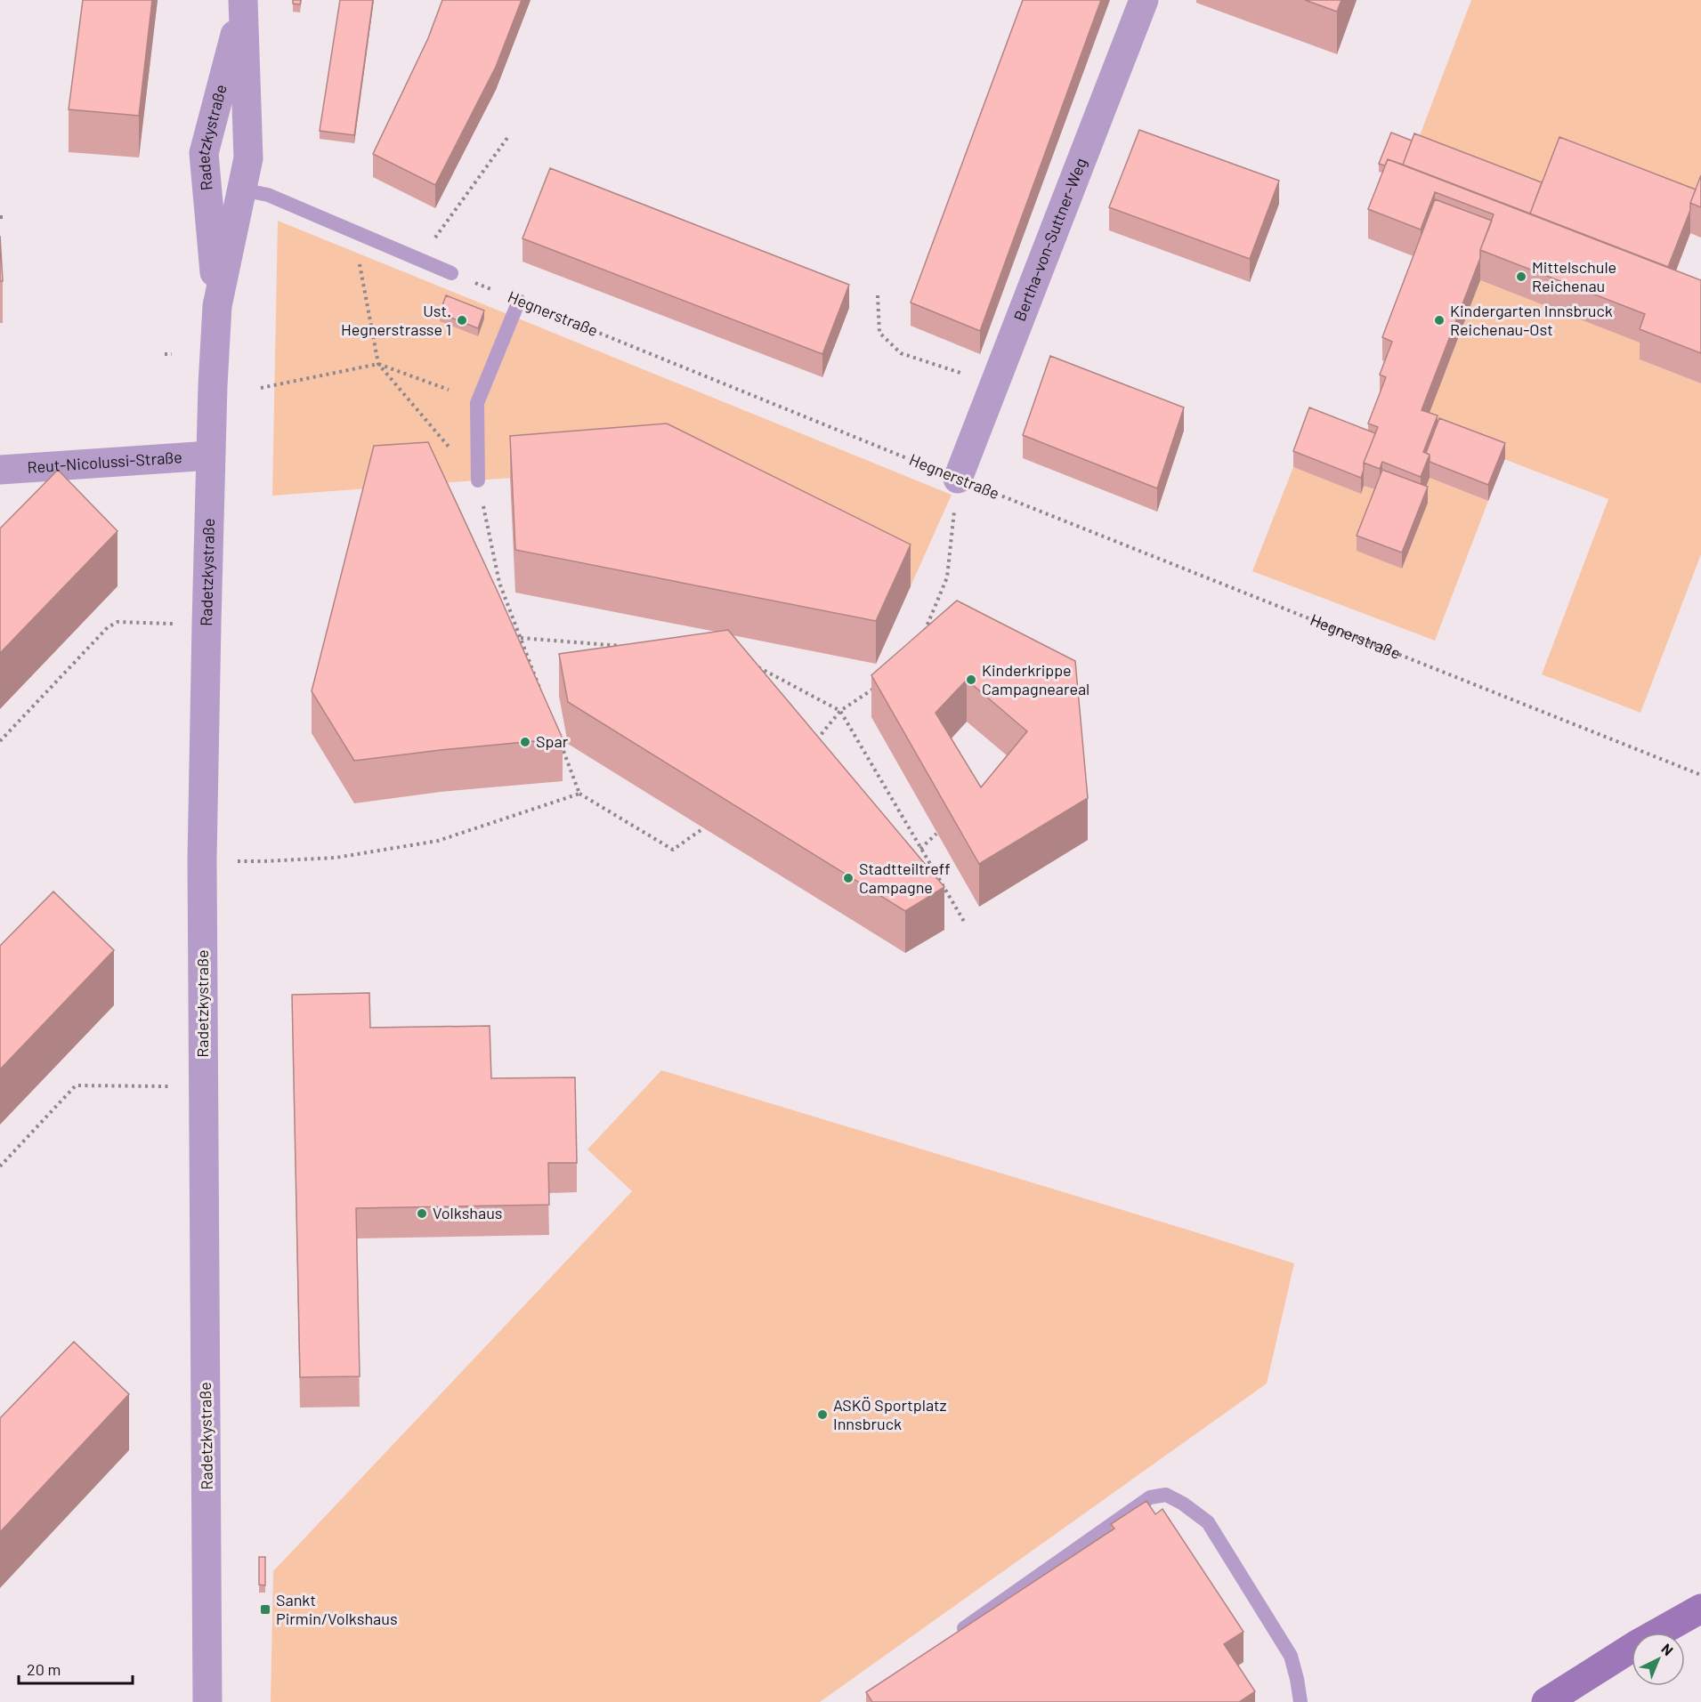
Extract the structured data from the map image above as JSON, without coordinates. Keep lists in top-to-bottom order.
{
  "streets": {
    "street": ["Radetzkystraße", "Bertha-von-Suttner-Weg", "Reut-Nicolussi-Straße"],
    "path": ["Hegnerstraße"]
  },
  "crossings": [
    ["Radetzkystraße", "Reut-Nicolussi-Straße"],
    ["Bertha-von-Suttner-Weg", "Hegnerstraße"]
  ],
  "places": {
    "other": [
      "Mittelschule Reichenau",
      "Ust. Hegnerstrasse 1",
      "Kindergarten Innsbruck Reichenau-Ost",
      "Kinderkrippe Campagneareal",
      "Spar",
      "Stadtteiltreff Campagne",
      "Volkshaus",
      "ASKÖ Sportplatz Innsbruck"
    ],
    "transit": ["Sankt Pirmin/Volkshaus"]
  },
  "scale_bar": "20 m",
  "north": "top right"
}
